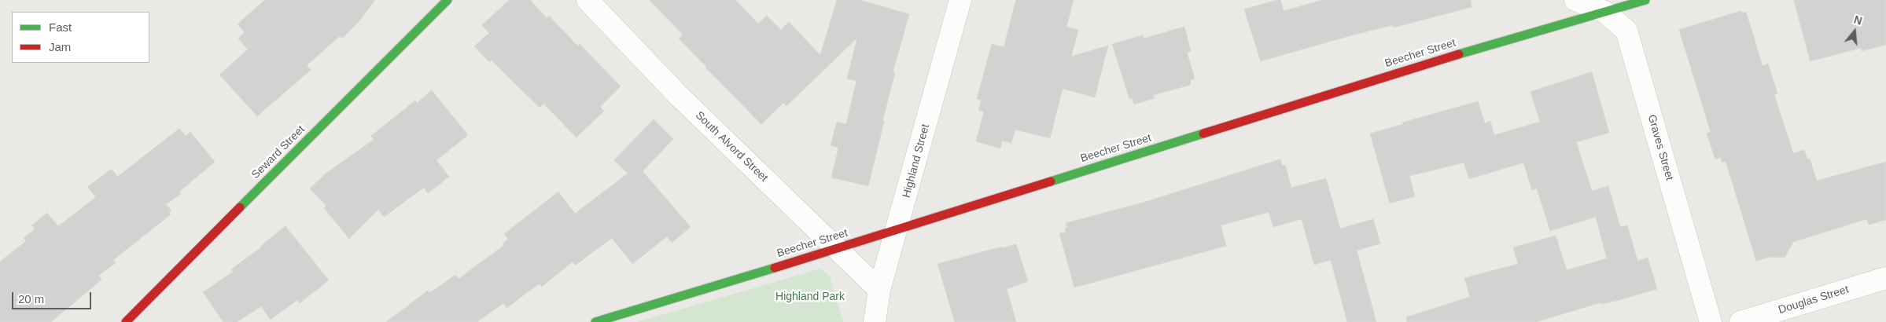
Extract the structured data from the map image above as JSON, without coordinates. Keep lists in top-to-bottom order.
{
  "streets": {
    "street": [
      "Beecher Street",
      "South Alvord Street",
      "Graves Street",
      "Seward Street",
      "Highland Street",
      "Douglas Street"
    ]
  },
  "crossings": [
    ["Beecher Street", "South Alvord Street"],
    ["Beecher Street", "Graves Street"],
    ["Beecher Street", "Highland Street"],
    ["South Alvord Street", "Highland Street"]
  ],
  "parks": ["Highland Park"],
  "legend": ["Fast", "Jam"],
  "scale_bar": "20 m",
  "north": "top"
}
